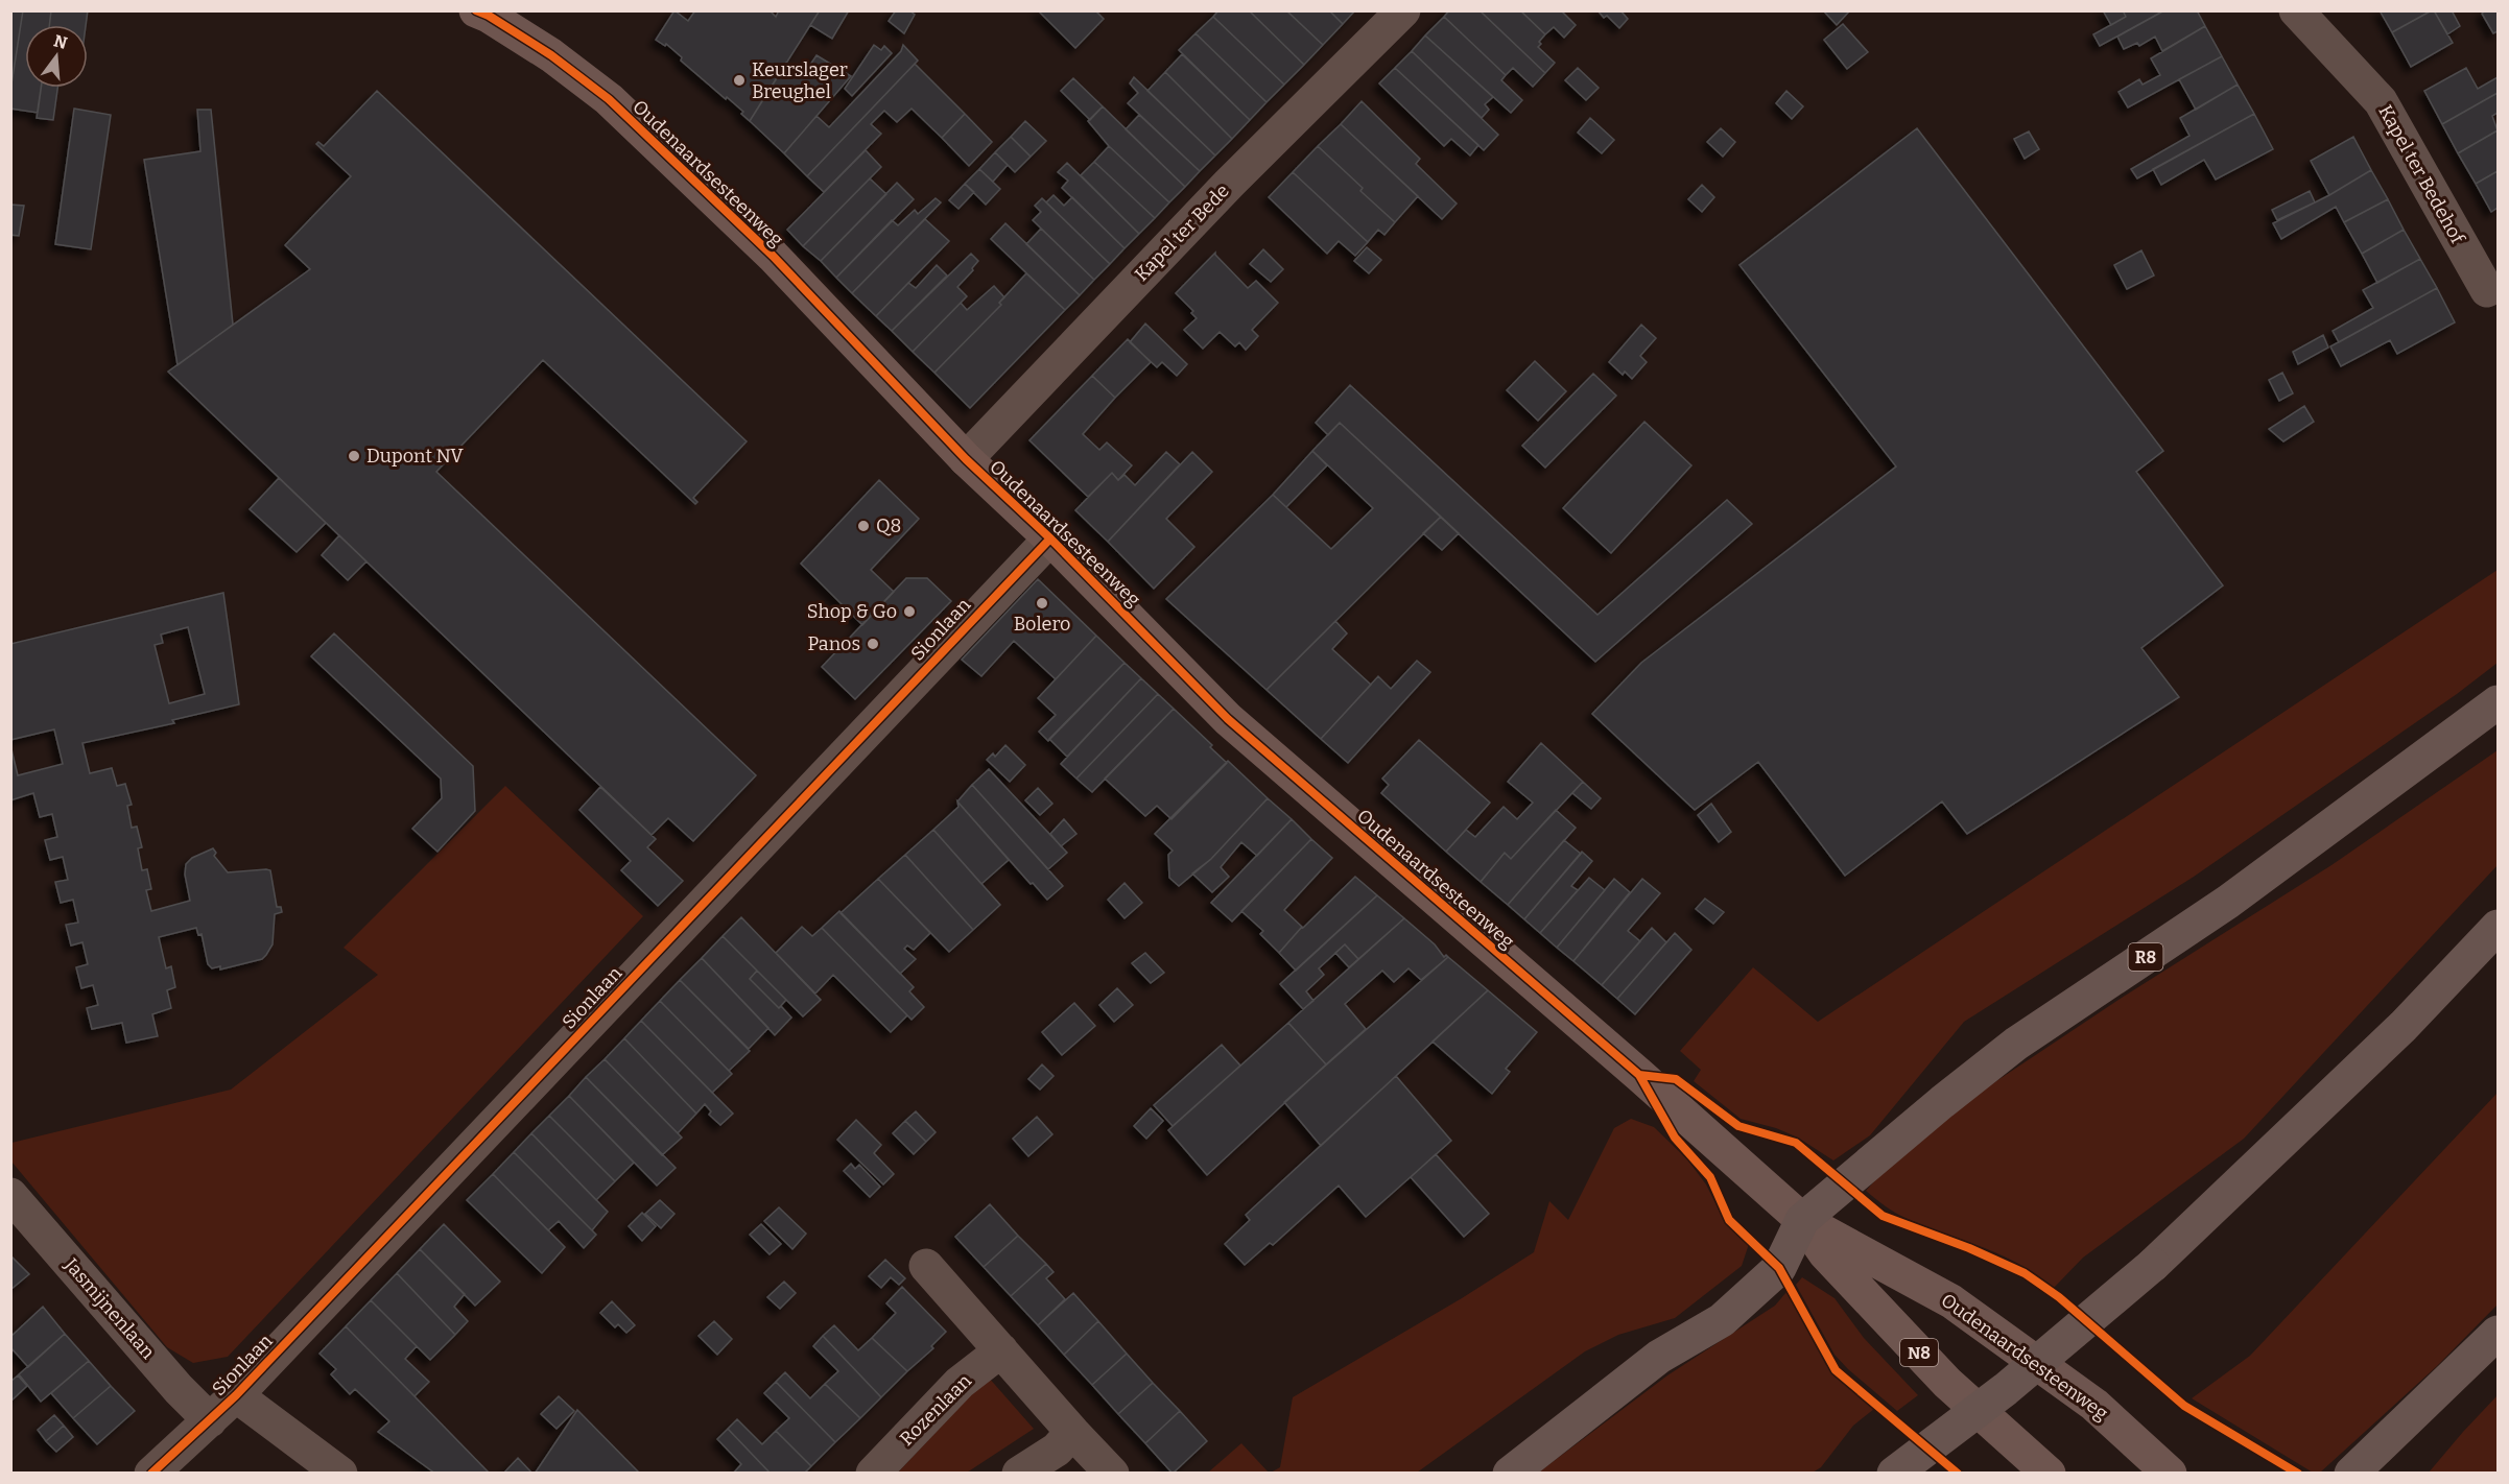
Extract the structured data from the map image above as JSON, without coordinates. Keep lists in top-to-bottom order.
{
  "streets": {
    "highway": ["R8"],
    "main road": ["Oudenaardsesteenweg", "N8"],
    "street": [
      "Kapel ter Bedehof",
      "Kapel ter Bede",
      "Sionlaan",
      "Jasmijnenlaan",
      "Rozenlaan"
    ]
  },
  "crossings": [
    ["Oudenaardsesteenweg", "Kapel ter Bede"],
    ["Oudenaardsesteenweg", "Sionlaan"],
    ["Oudenaardsesteenweg", "R8"],
    ["Sionlaan", "Jasmijnenlaan"]
  ],
  "places": [
    "Keurslager Breughel",
    "Dupont NV",
    "Q8",
    "Bolero",
    "Shop & Go",
    "Panos"
  ],
  "north": "top"
}
